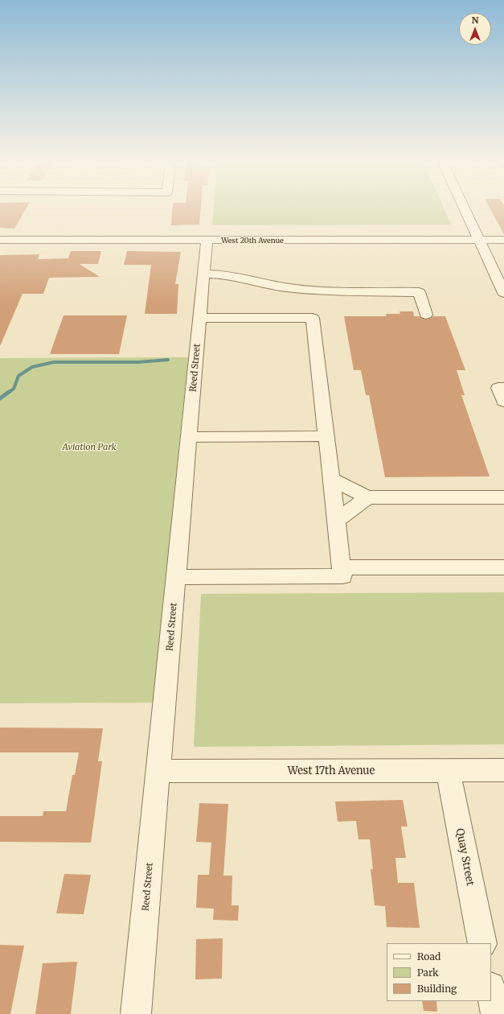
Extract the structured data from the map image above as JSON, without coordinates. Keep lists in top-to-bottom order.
{
  "streets": {
    "street": [
      "West 20th Avenue",
      "Reed Street",
      "West 17th Avenue",
      "Quay Street"
    ]
  },
  "crossings": [
    ["West 20th Avenue", "Reed Street"],
    ["Reed Street", "West 17th Avenue"],
    ["West 17th Avenue", "Quay Street"]
  ],
  "parks": ["Aviation Park"],
  "legend": ["Road", "Park", "Building"],
  "north": "top"
}
